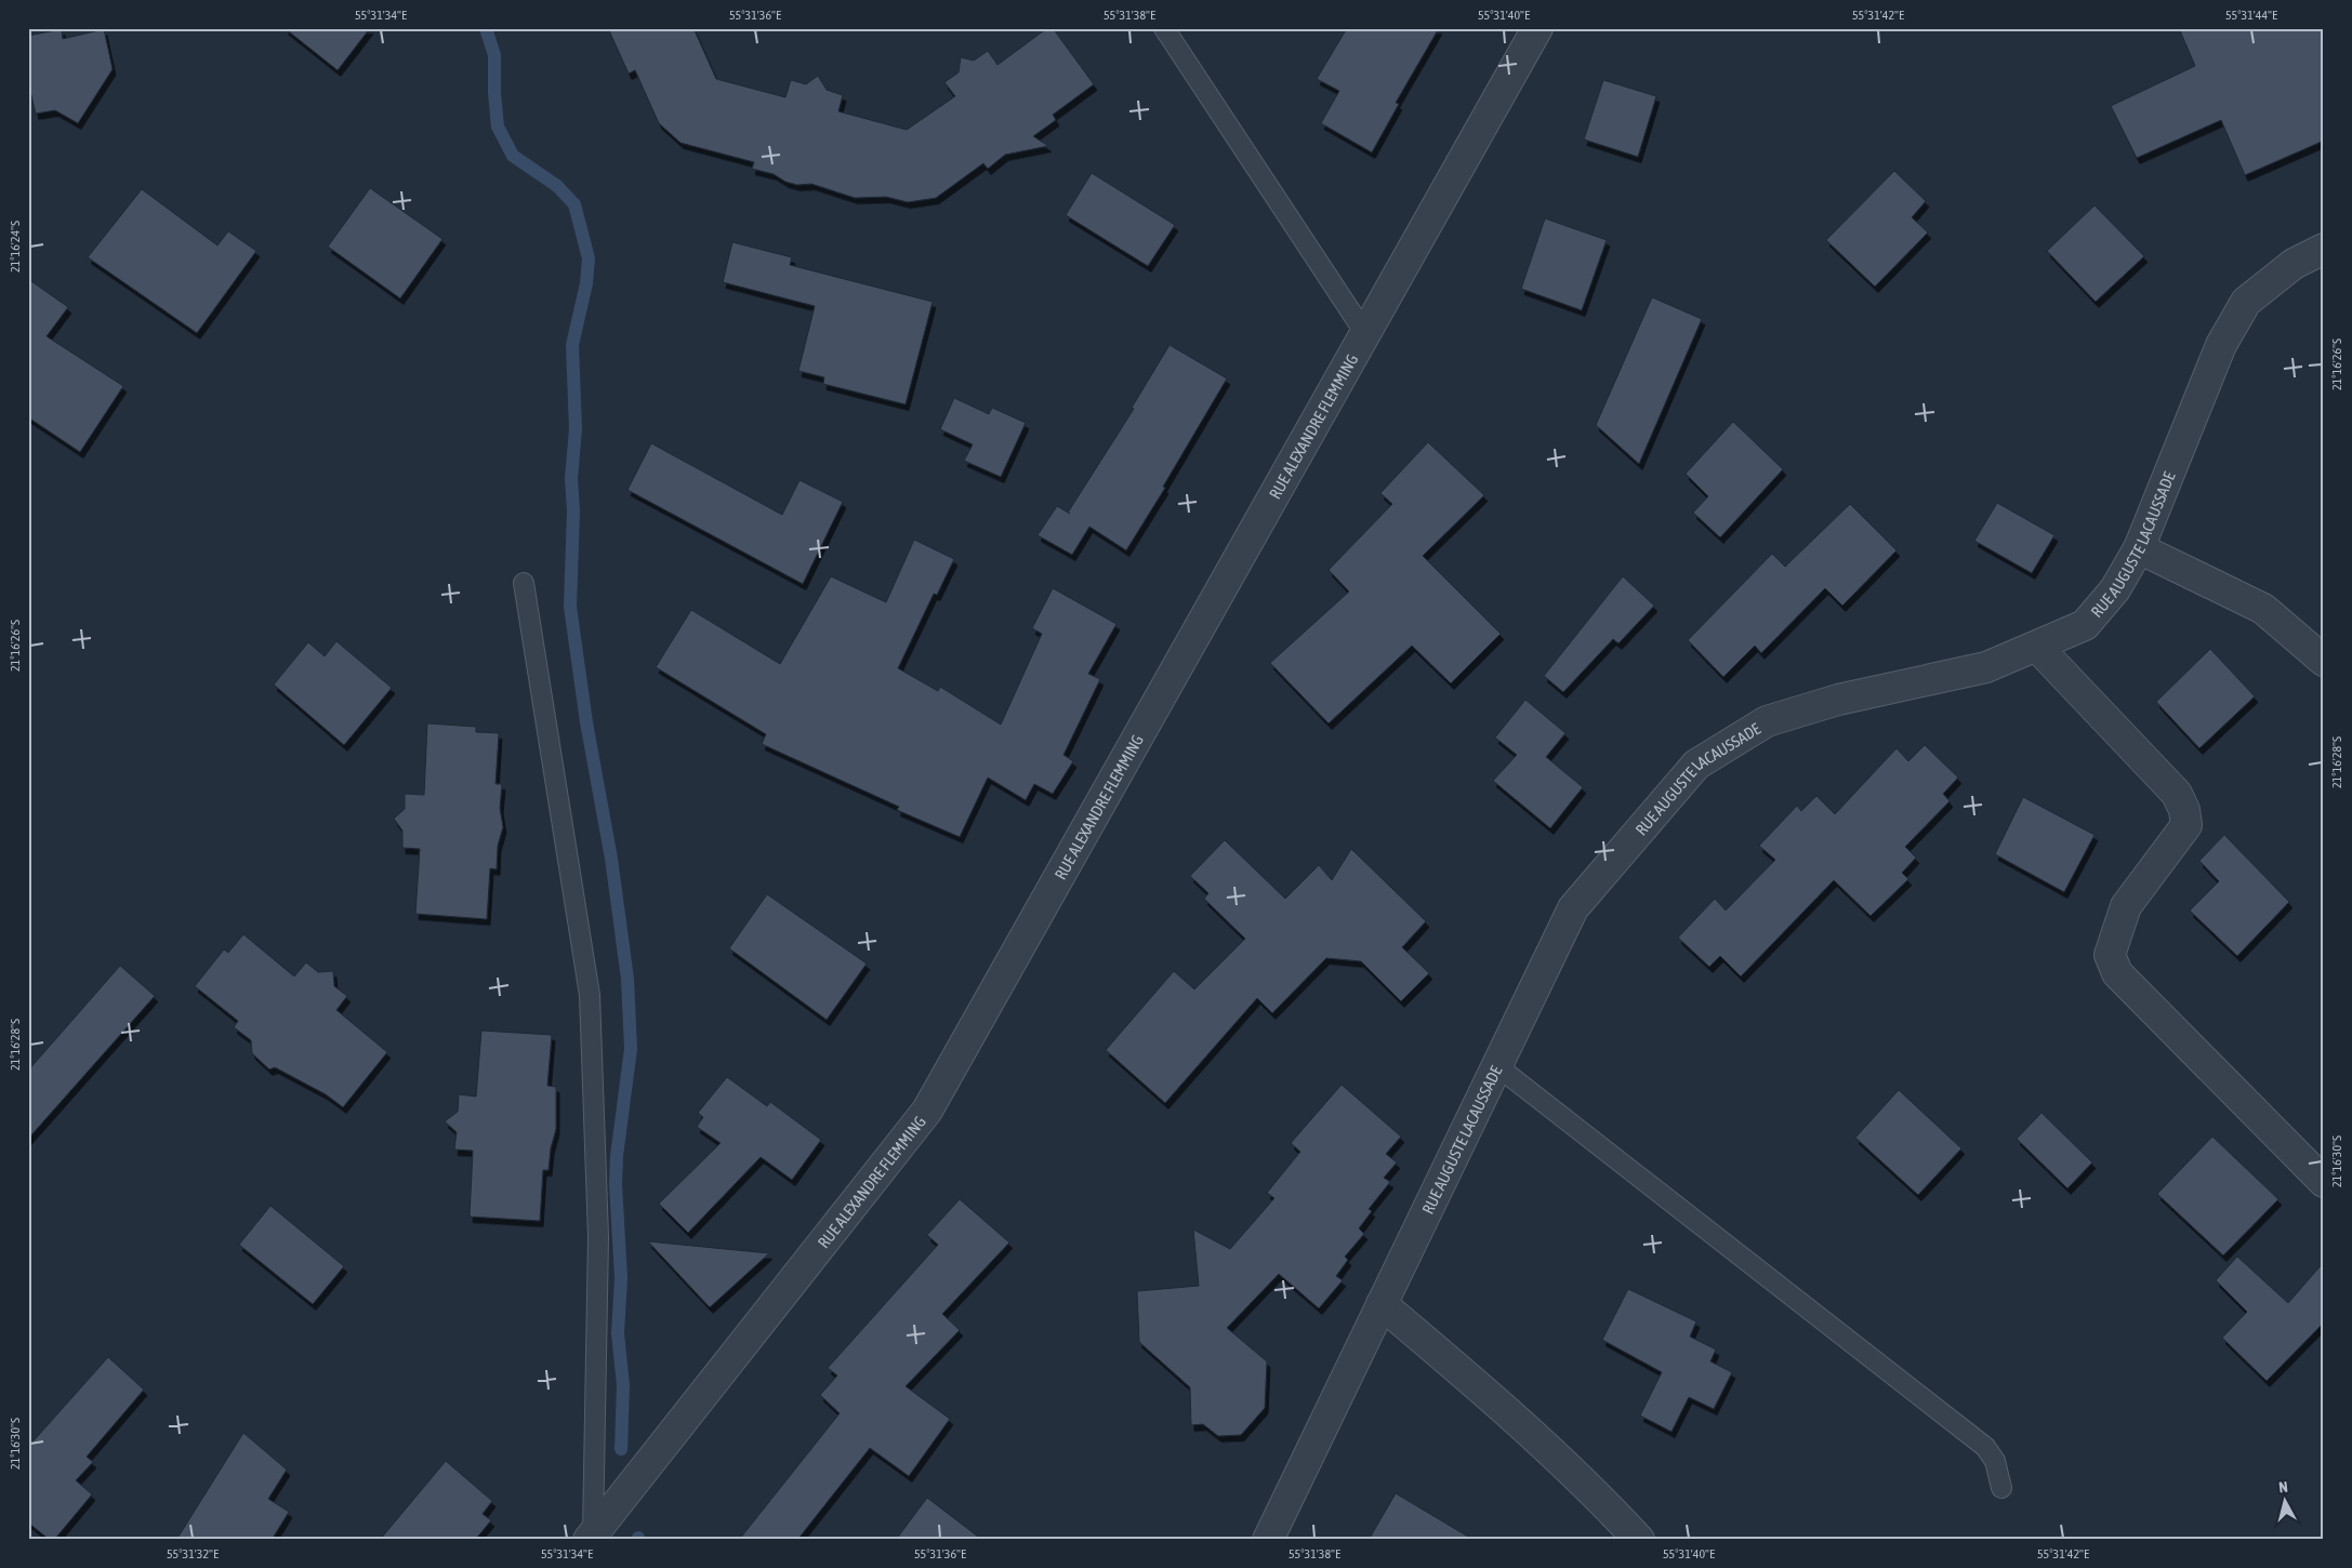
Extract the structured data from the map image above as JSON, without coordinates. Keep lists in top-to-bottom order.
{
  "streets": {
    "street": ["RUE ALEXANDRE FLEMMING", "RUE AUGUSTE LACAUSSADE"]
  },
  "north": "top",
  "coordinates": [
    "55°31'34\"E",
    "55°31'36\"E",
    "55°31'38\"E",
    "55°31'40\"E",
    "55°31'42\"E",
    "55°31'44\"E",
    "21°16'24\"S",
    "21°16'26\"S",
    "21°16'28\"S",
    "21°16'30\"S",
    "55°31'32\"E"
  ]
}
